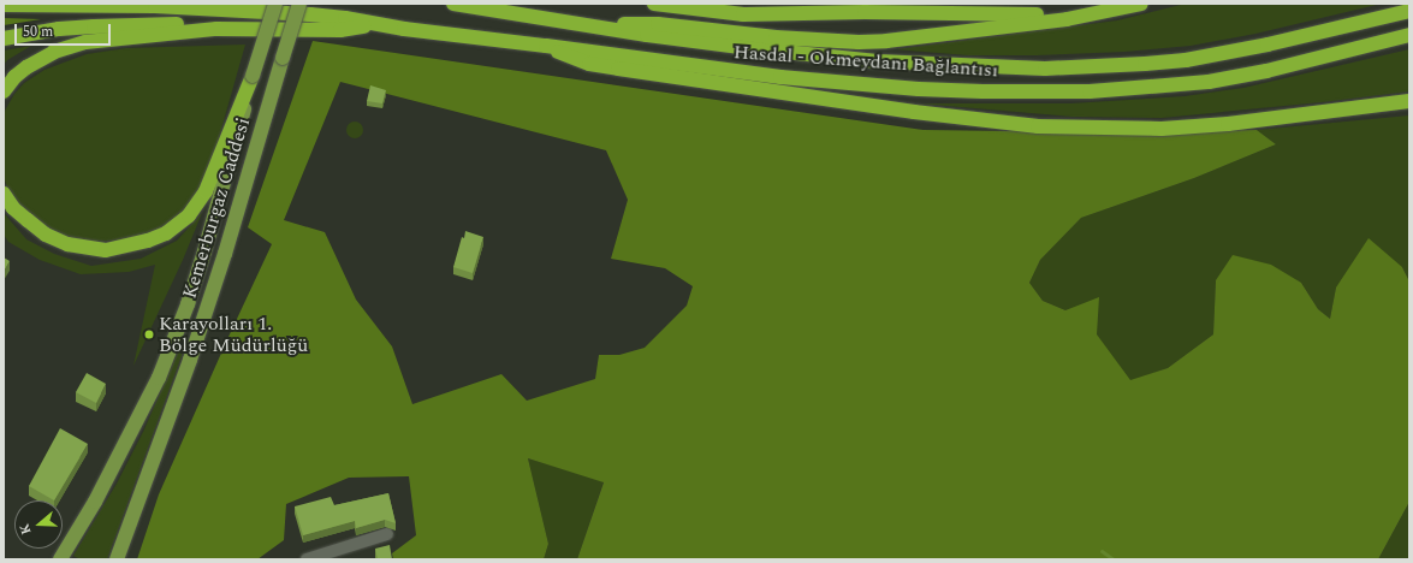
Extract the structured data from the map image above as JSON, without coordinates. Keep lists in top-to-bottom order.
{
  "streets": {
    "highway": ["Hasdal - Okmeydanı Bağlantısı"],
    "main road": ["Kemerburgaz Caddesi"]
  },
  "places": ["Karayolları 1. Bölge Müdürlüğü"],
  "scale_bar": "50 m",
  "north": "left"
}
